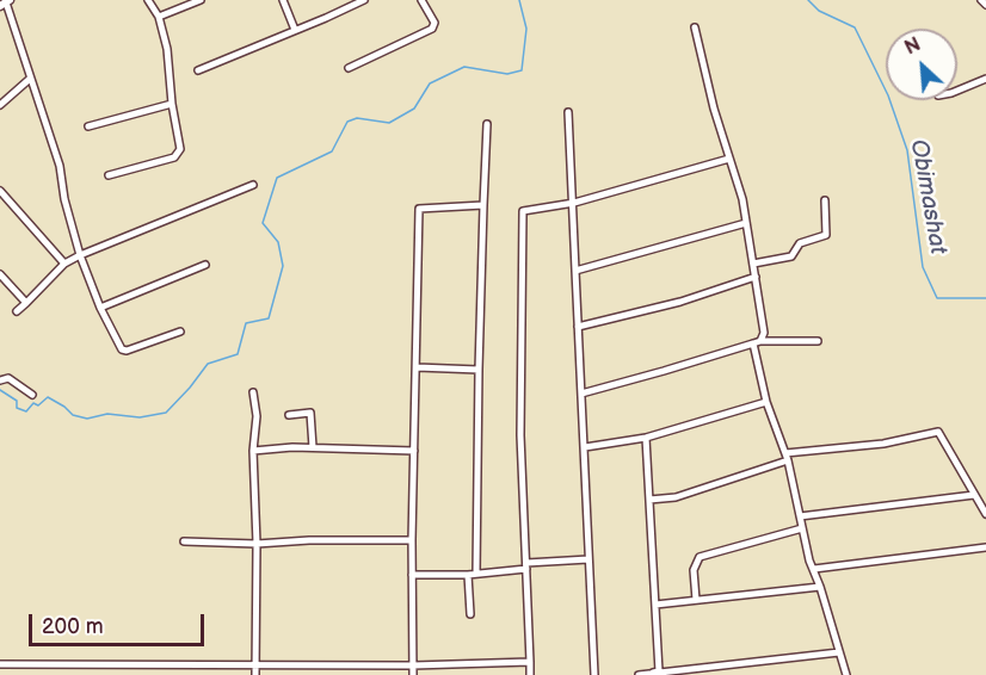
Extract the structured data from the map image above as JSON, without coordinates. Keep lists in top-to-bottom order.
{
  "water": ["Obimashat"],
  "scale_bar": "200 m",
  "north": "top left"
}
